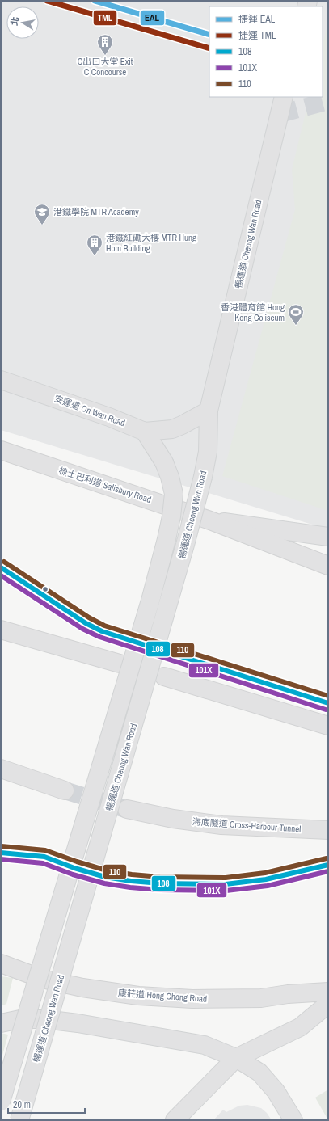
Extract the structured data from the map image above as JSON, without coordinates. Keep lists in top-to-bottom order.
{
  "streets": {
    "main road": [
      "暢運道 Cheong Wan Road",
      "安運道 On Wan Road",
      "梳士巴利道 Salisbury Road",
      "海底隧道 Cross-Harbour Tunnel",
      "康莊道 Hong Chong Road"
    ]
  },
  "places": {
    "building": ["C出口大堂 Exit C Concourse", "港鐵紅磡大樓 MTR Hung Hom Building"],
    "school or university": ["港鐵學院 MTR Academy"],
    "sports": ["香港體育館 Hong Kong Coliseum"]
  },
  "lines": [
    "metro line EAL",
    "metro line TML",
    "transit line 110",
    "transit line 108",
    "transit line 101X"
  ],
  "legend": [
    "捷運 EAL",
    "捷運 TML",
    "108",
    "101X",
    "110"
  ],
  "scale_bar": "20 m",
  "north": "left"
}
